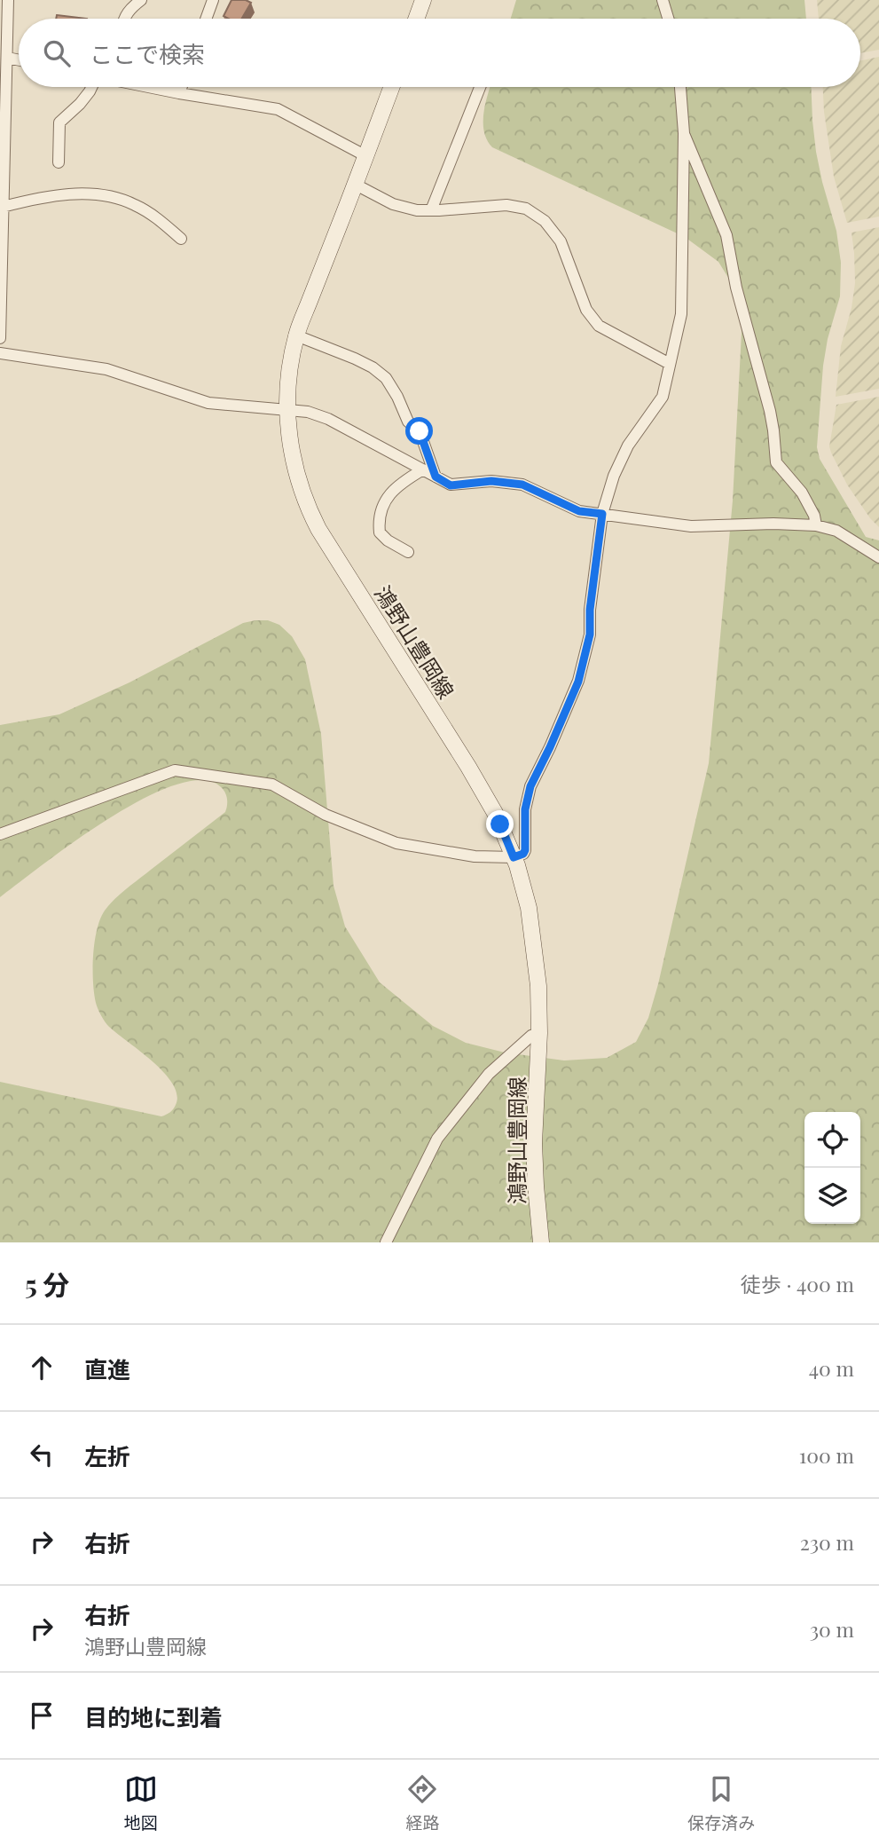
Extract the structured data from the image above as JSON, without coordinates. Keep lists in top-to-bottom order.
{
  "streets": {
    "main road": ["鴻野山豊岡線"]
  },
  "page": {
    "search": "ここで検索",
    "heading": ["5 分", "徒歩 · 400 m"],
    "list": [
      ["直進", "40 m"],
      ["左折", "100 m"],
      ["右折", "230 m"],
      ["右折", "鴻野山豊岡線", "30 m"],
      "目的地に到着"
    ],
    "nav": ["地図", "経路", "保存済み"]
  }
}
